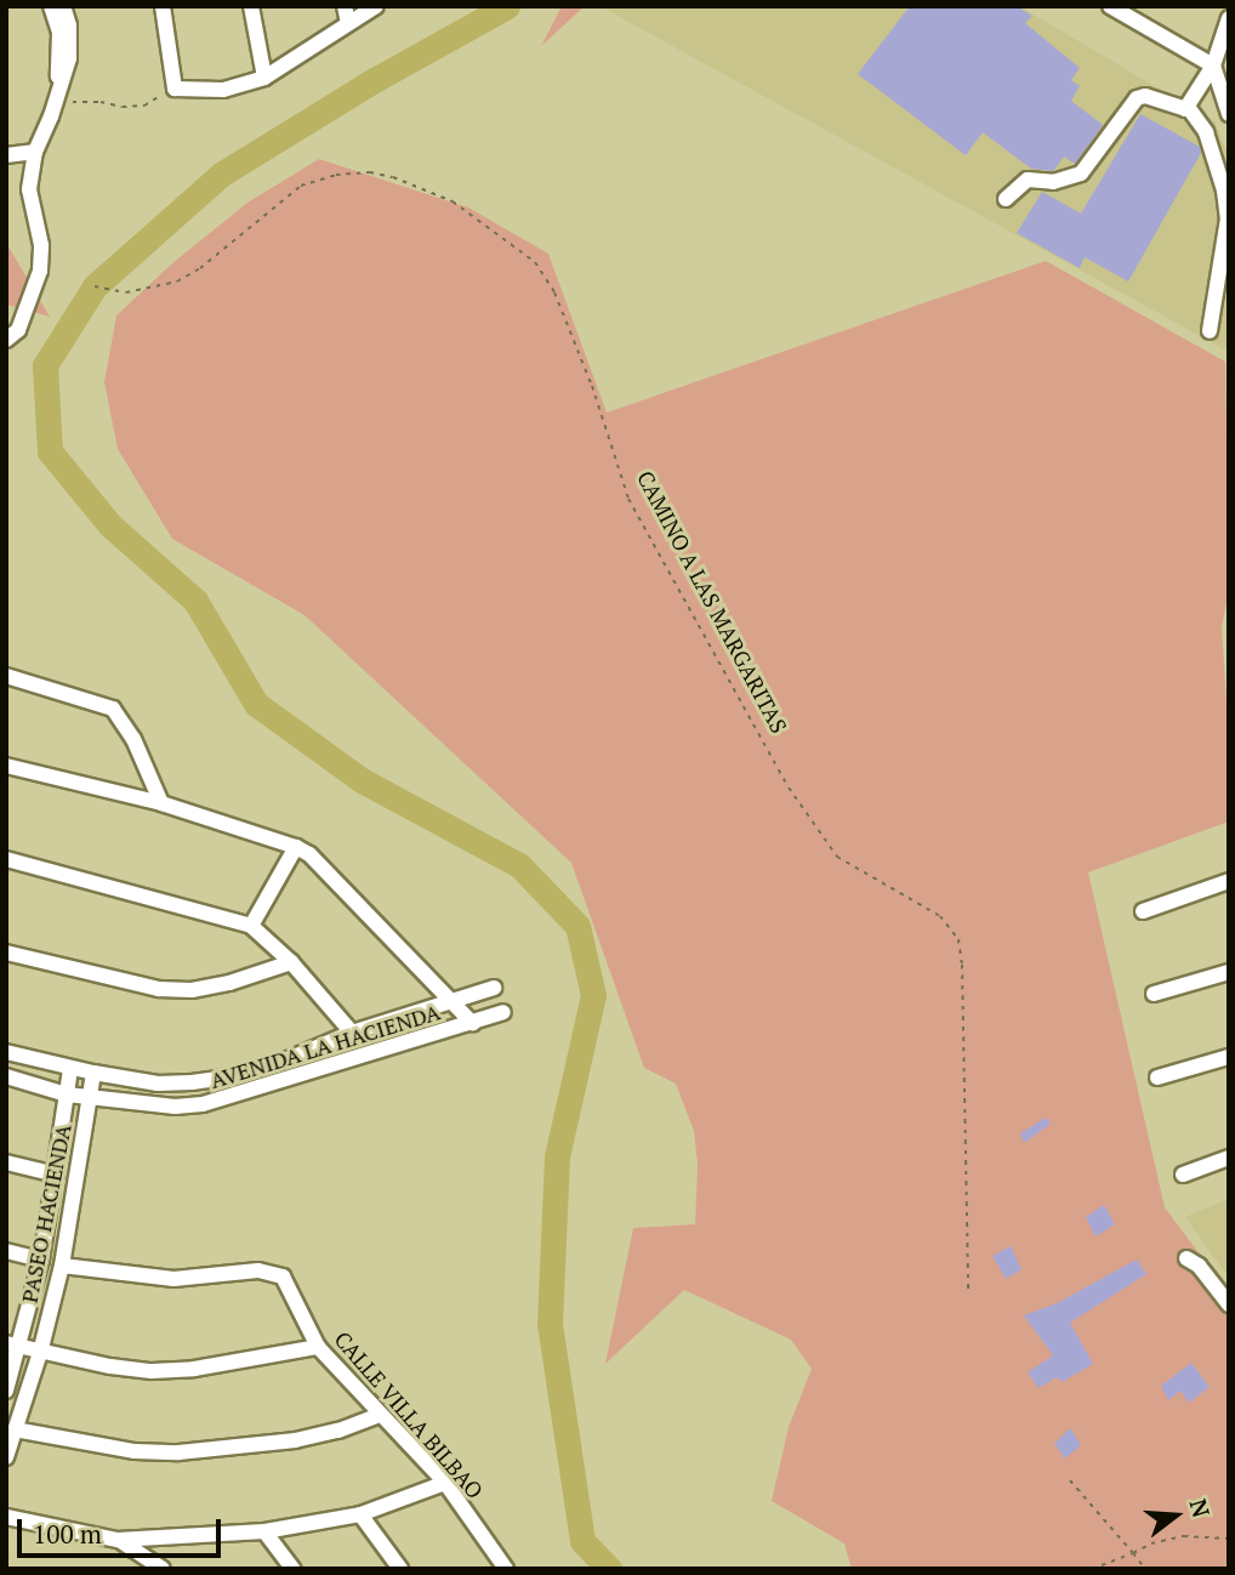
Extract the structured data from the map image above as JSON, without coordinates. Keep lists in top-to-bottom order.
{
  "streets": {
    "street": ["AVENIDA LA HACIENDA", "PASEO HACIENDA", "CALLE VILLA BILBAO"],
    "path": ["CAMINO A LAS MARGARITAS"]
  },
  "crossings": [
    ["AVENIDA LA HACIENDA", "PASEO HACIENDA"],
    ["PASEO HACIENDA", "CALLE VILLA BILBAO"]
  ],
  "scale_bar": "100 m",
  "north": "right"
}
